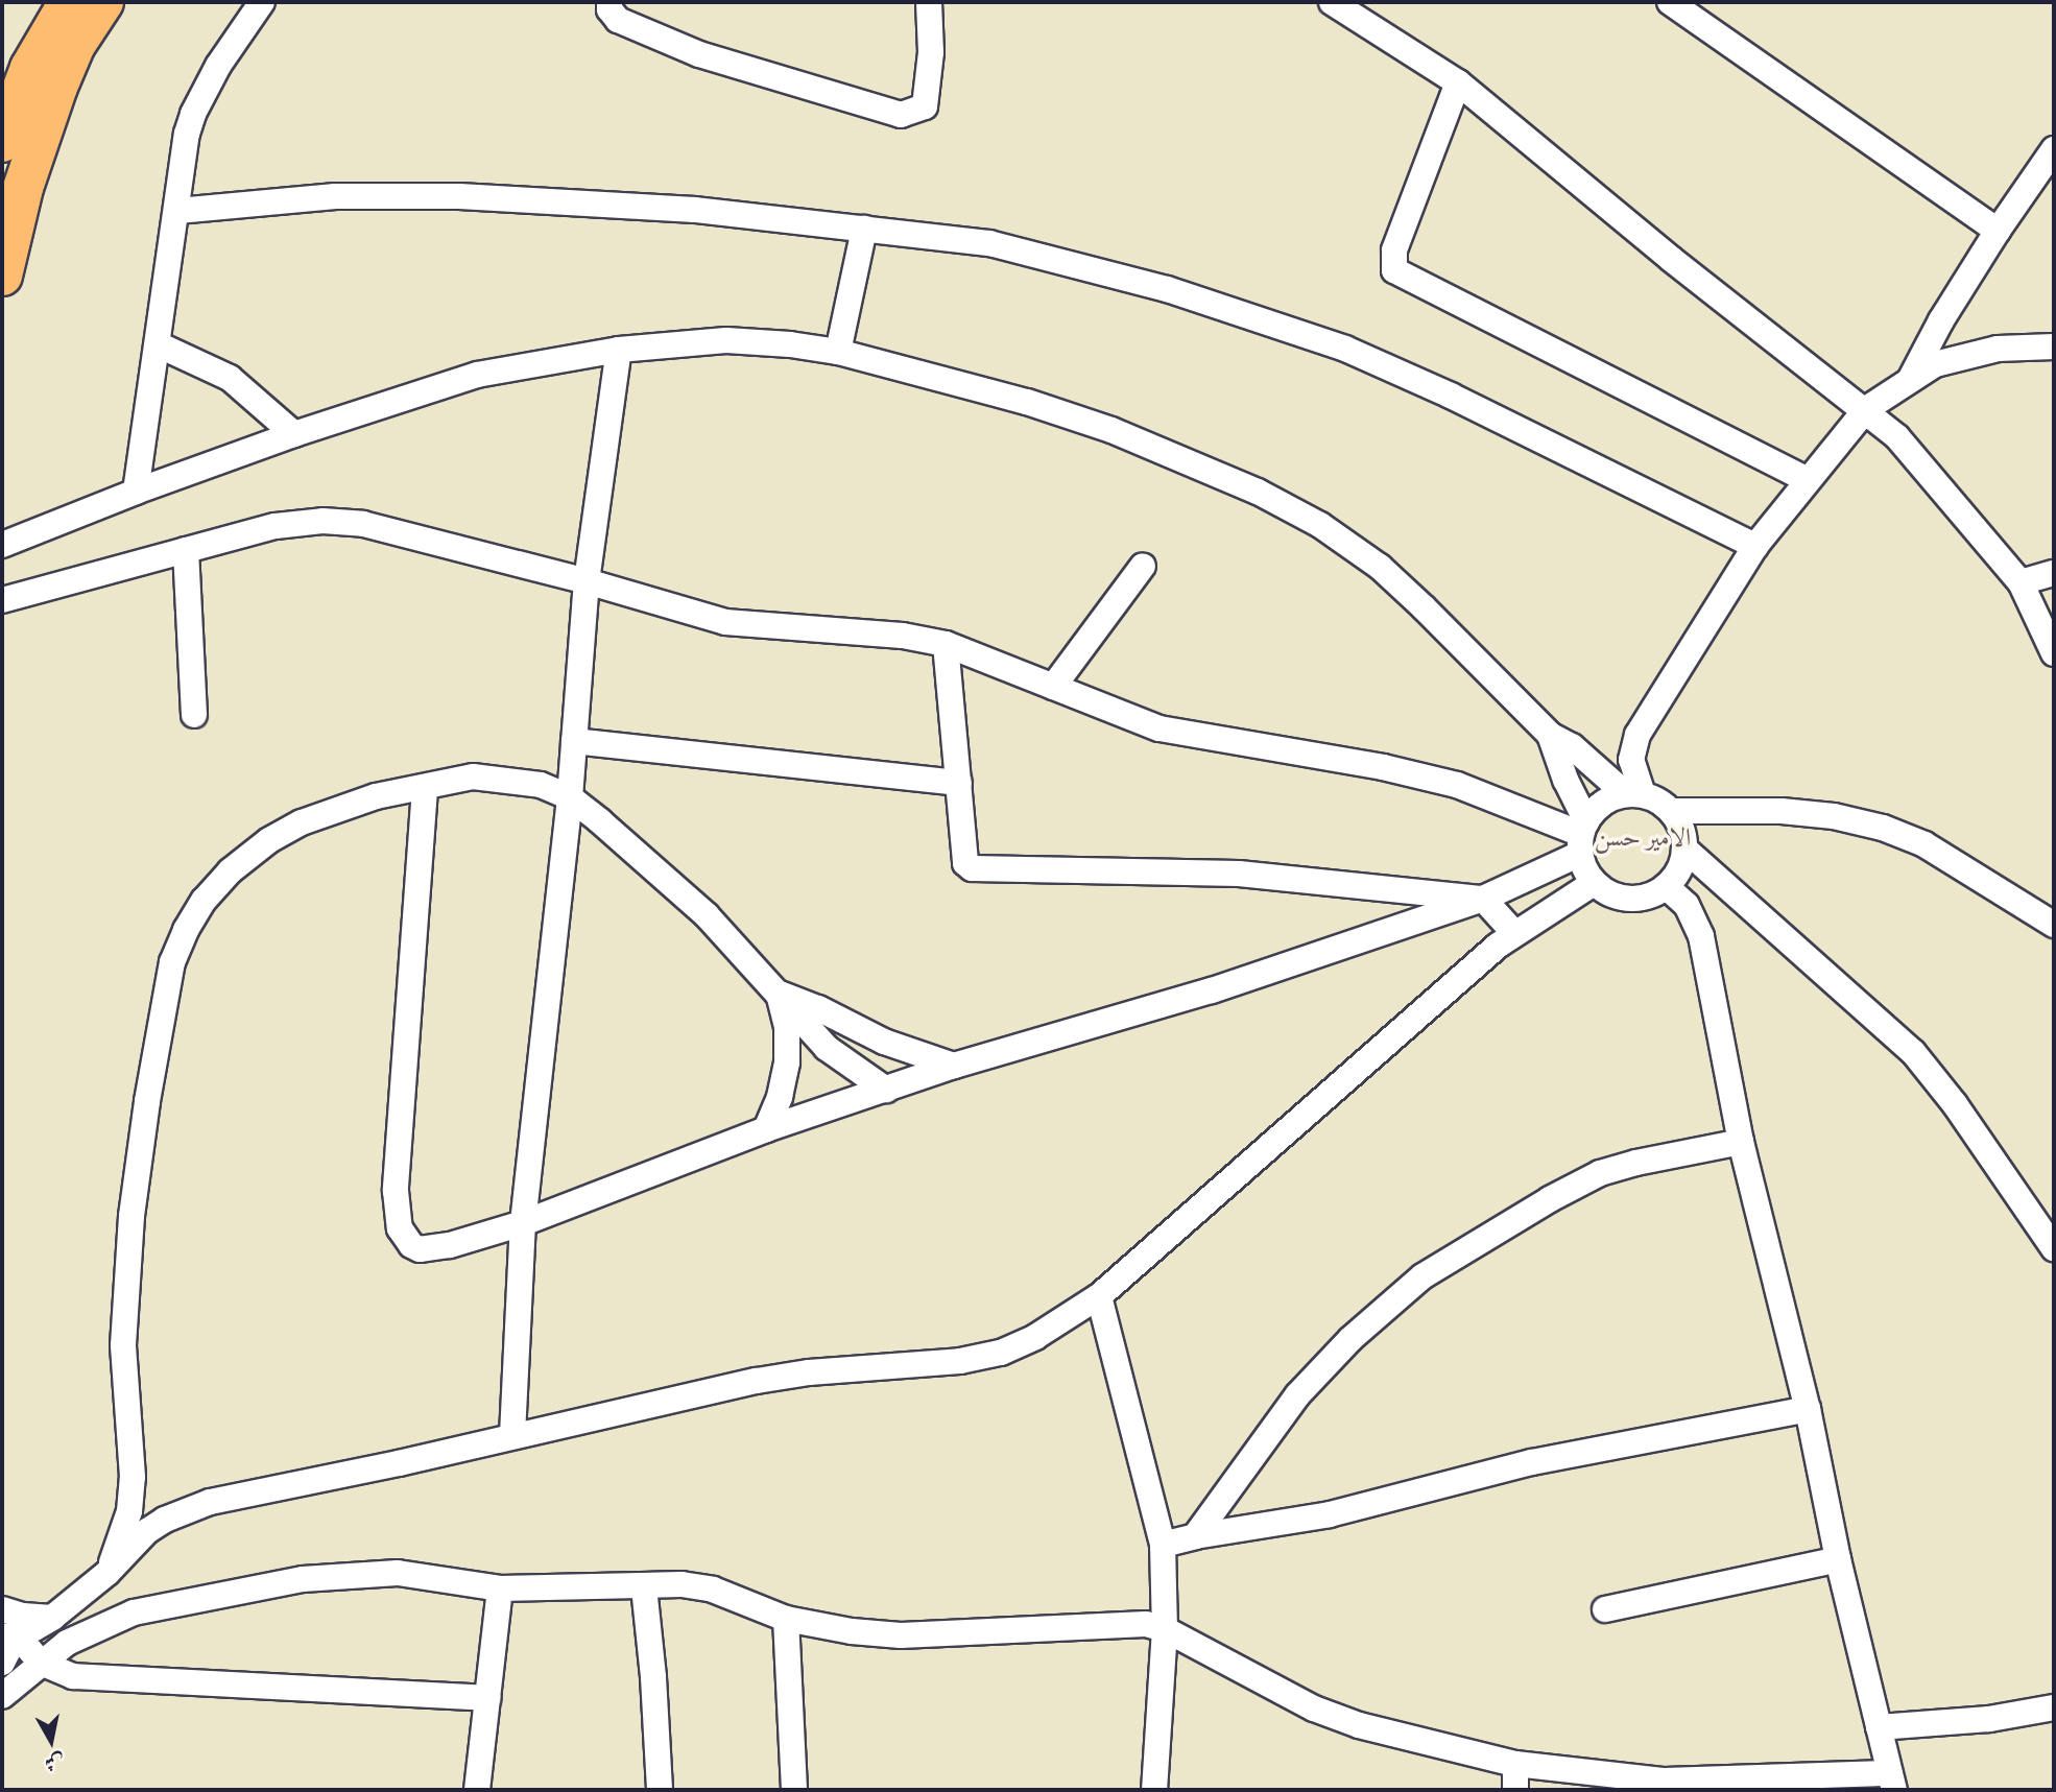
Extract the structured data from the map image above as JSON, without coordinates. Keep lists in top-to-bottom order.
{
  "districts": ["الامير حسن"],
  "north": "bottom"
}
